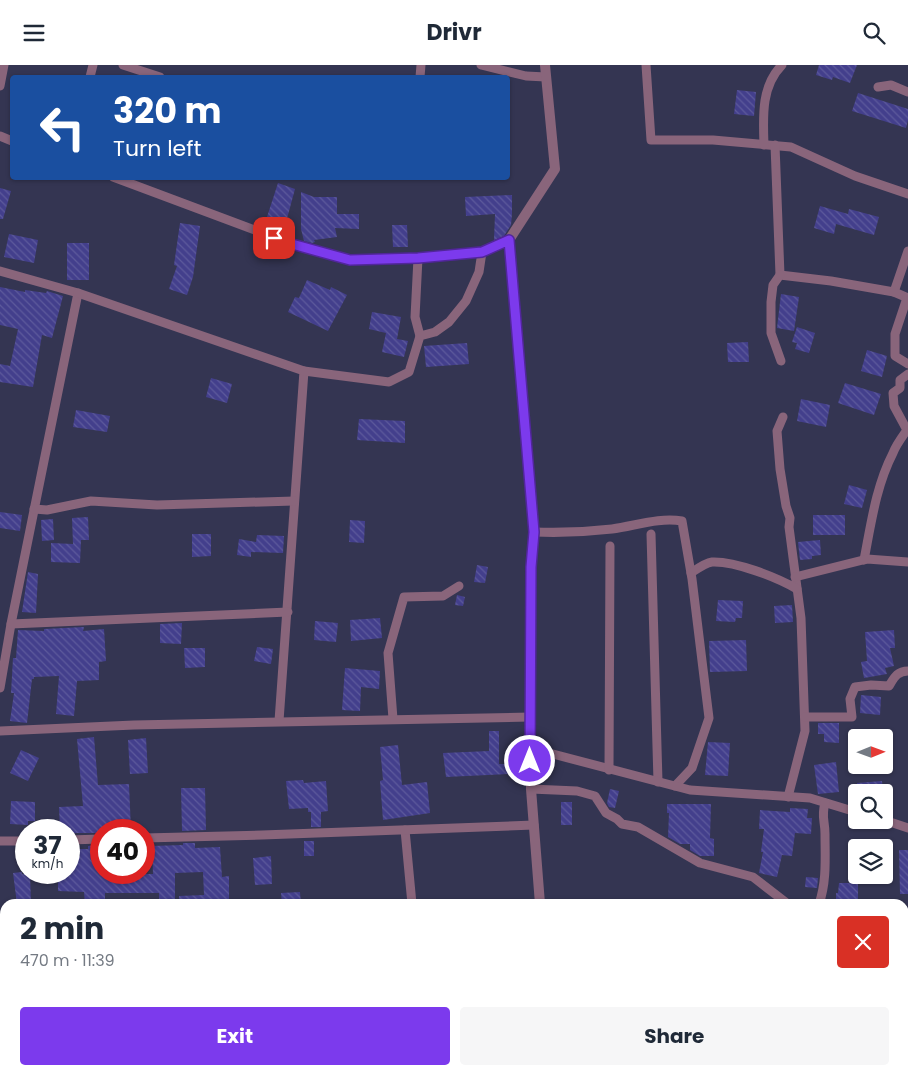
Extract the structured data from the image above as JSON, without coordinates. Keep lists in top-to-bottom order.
{
  "north": "right",
  "page": {
    "header": "Drivr",
    "turn": ["320 m", "Turn left"],
    "speed": "37 km/h",
    "limit": "40",
    "heading": ["2 min", "470 m · 11:39"],
    "buttons": ["Exit", "Share"]
  }
}
